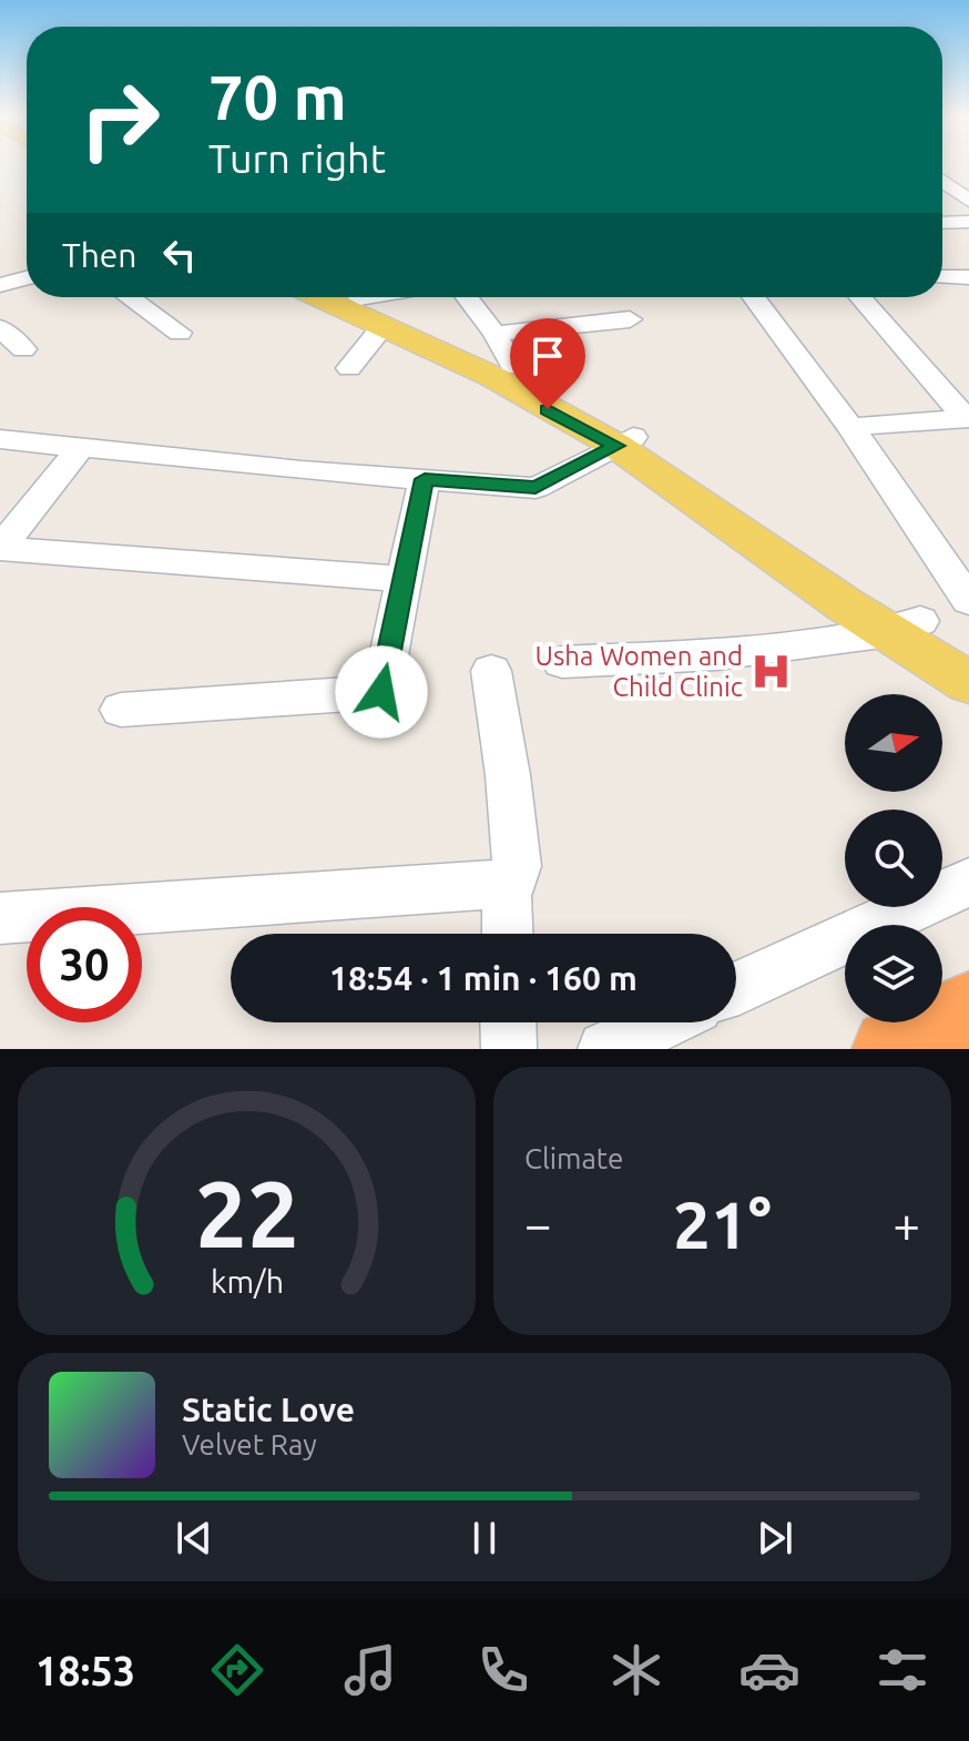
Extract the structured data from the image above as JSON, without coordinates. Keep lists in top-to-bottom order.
{
  "places": {
    "hospital": ["Usha Women and Child Clinic"]
  },
  "north": "right",
  "page": {
    "turn": ["70 m", "Turn right"],
    "then": "Then",
    "limit": "30",
    "trip": "18:54 · 1 min · 160 m",
    "tile": "Climate",
    "heat": ["−", "21°", "+"],
    "song": ["Static Love", "Velvet Ray"],
    "tabs": "18:53",
    "gauge": ["22", "km/h"]
  }
}
